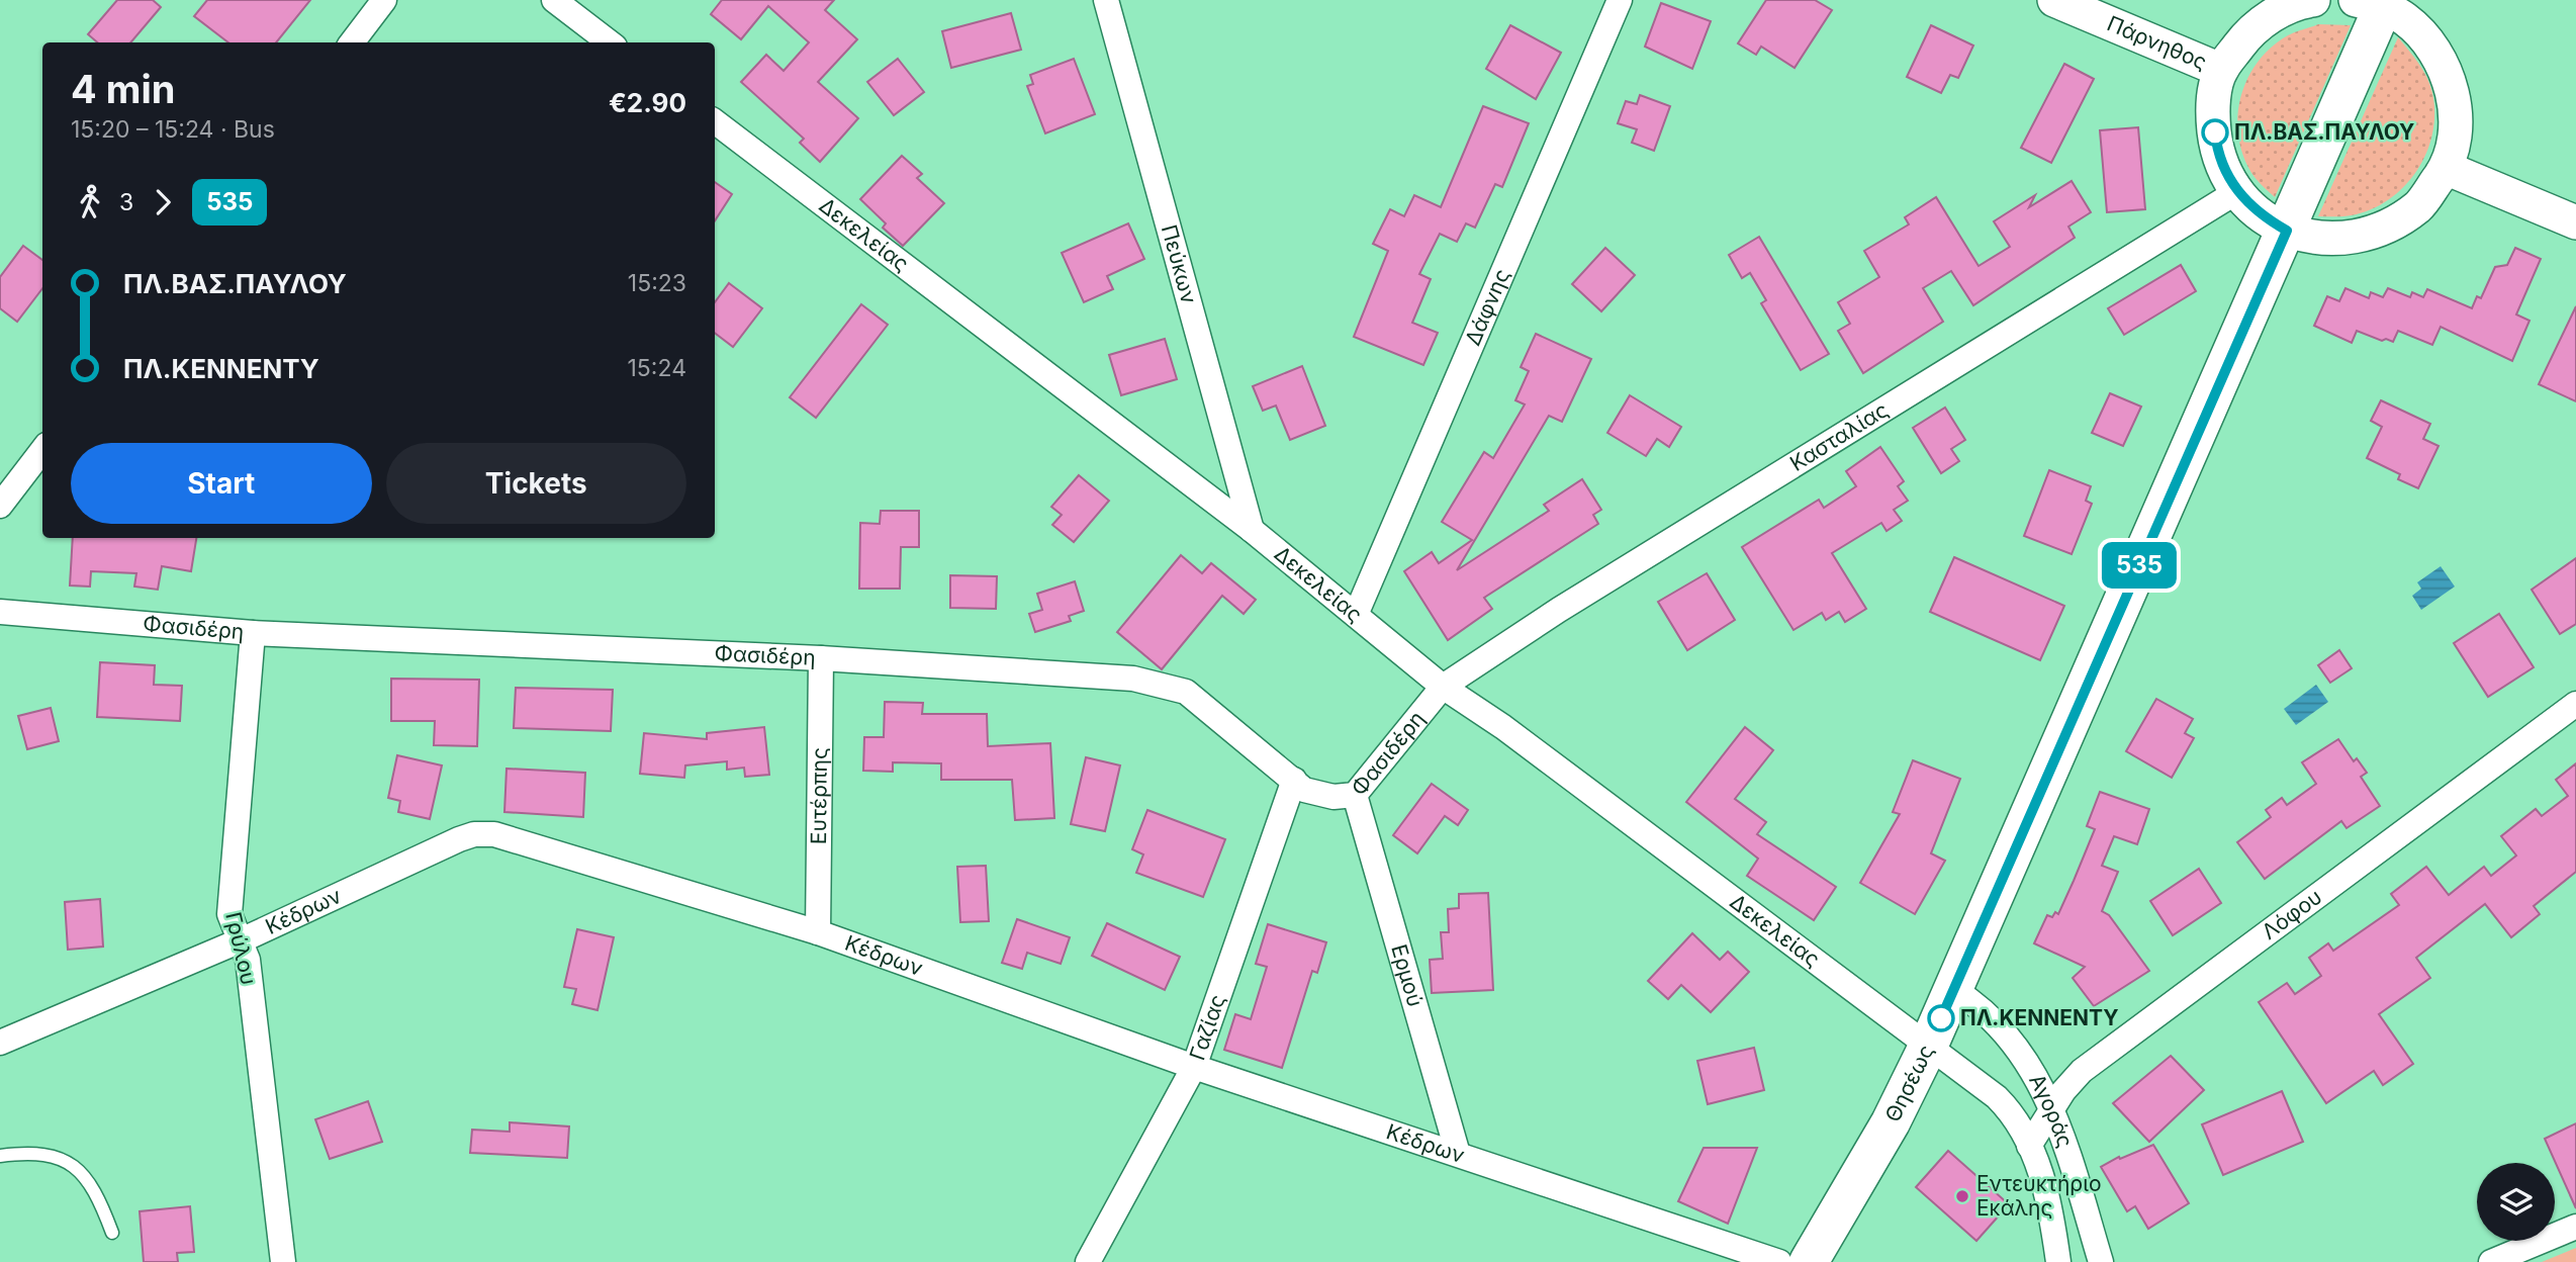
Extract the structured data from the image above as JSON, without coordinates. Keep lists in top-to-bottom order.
{
  "streets": {
    "main road": ["Θησέως"],
    "street": [
      "Πάρνηθος",
      "Δεκελείας",
      "Πεύκων",
      "Δάφνης",
      "Κασταλίας",
      "Φασιδέρη",
      "Ευτέρπης",
      "Κέδρων",
      "Λόφου",
      "Γρύλου",
      "Ερμού",
      "Γαζίας",
      "Αγοράς"
    ]
  },
  "crossings": [
    ["Δεκελείας", "Πεύκων"],
    ["Δεκελείας", "Δάφνης"],
    ["Δεκελείας", "Κασταλίας"],
    ["Δεκελείας", "Φασιδέρη"],
    ["Δεκελείας", "Θησέως"],
    ["Δεκελείας", "Αγοράς"],
    ["Κασταλίας", "Φασιδέρη"],
    ["Φασιδέρη", "Ευτέρπης"],
    ["Φασιδέρη", "Γρύλου"],
    ["Φασιδέρη", "Ερμού"],
    ["Φασιδέρη", "Γαζίας"],
    ["Ευτέρπης", "Κέδρων"],
    ["Κέδρων", "Γρύλου"],
    ["Κέδρων", "Ερμού"],
    ["Κέδρων", "Γαζίας"],
    ["Λόφου", "Αγοράς"],
    ["Θησέως", "Αγοράς"]
  ],
  "places": ["ΠΛ.ΒΑΣ.ΠΑΥΛΟΥ", "ΠΛ.ΚΕΝΝΕΝΤΥ", "Εντευκτήριο Εκάλης"],
  "lines": ["bus line 535"],
  "page": {
    "on_map": "535",
    "heading": ["4 min", "15:20 – 15:24 · Bus", "€2.90"],
    "legs": ["3", "535"],
    "list": [
      {
        "name": "ΠΛ.ΒΑΣ.ΠΑΥΛΟΥ",
        "value": "15:23"
      },
      {
        "name": "ΠΛ.ΚΕΝΝΕΝΤΥ",
        "value": "15:24"
      }
    ],
    "buttons": ["Start", "Tickets"]
  }
}
